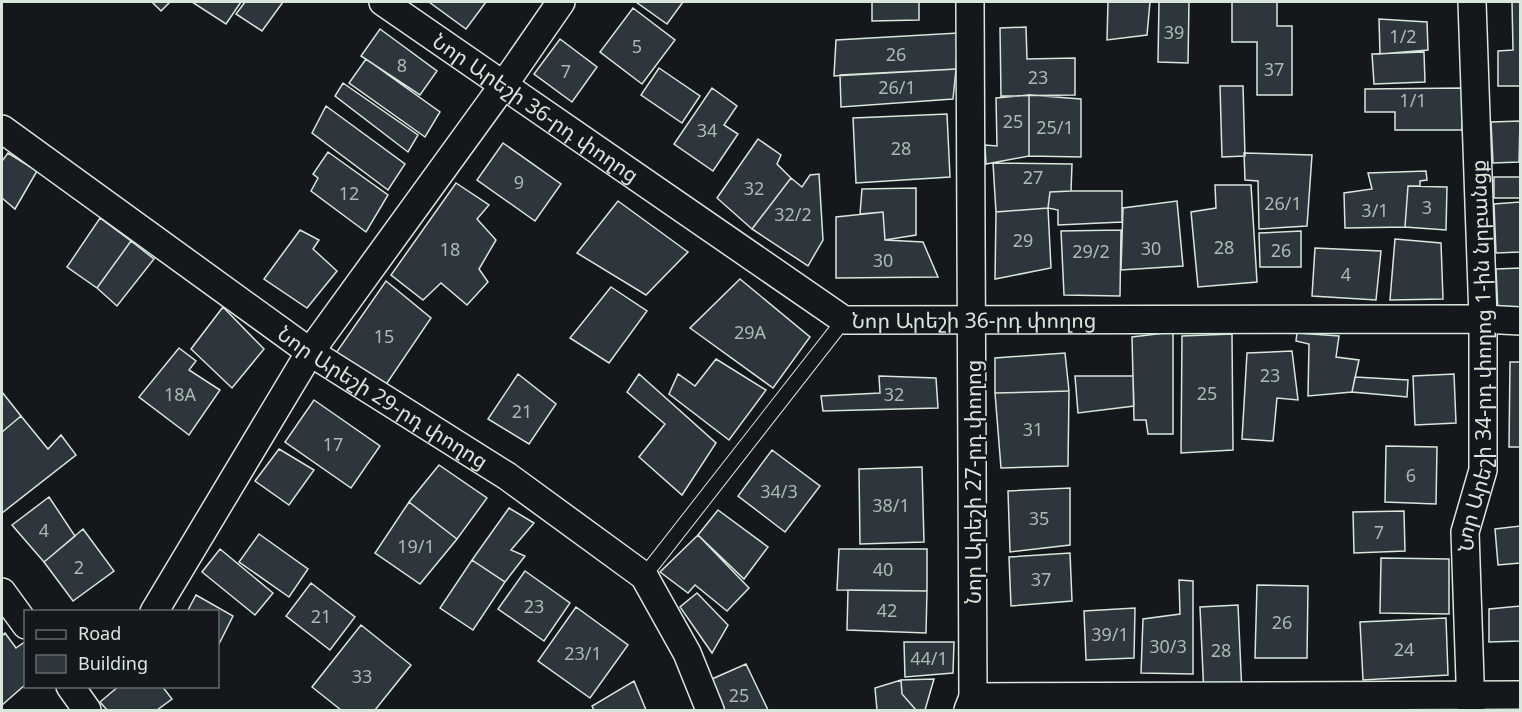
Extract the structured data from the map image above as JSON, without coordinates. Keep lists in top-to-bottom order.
{
  "streets": {
    "street": [
      "Նոր Արեշի 36-րդ փողոց",
      "Նոր Արեշի 34-րդ փողոց 1-ին նրբանցք",
      "Նոր Արեշի 29-րդ փողոց",
      "Նոր Արեշի 27-րդ փողոց"
    ]
  },
  "crossings": [
    ["Նոր Արեշի 36-րդ փողոց", "Նոր Արեշի 34-րդ փողոց 1-ին նրբանցք"],
    ["Նոր Արեշի 36-րդ փողոց", "Նոր Արեշի 27-րդ փողոց"]
  ],
  "house_numbers": [
    "39",
    "1/2",
    "5",
    "26",
    "8",
    "37",
    "7",
    "23",
    "26/1",
    "1/1",
    "25",
    "25/1",
    "34",
    "28",
    "27",
    "9",
    "32",
    "12",
    "26/1",
    "3",
    "3/1",
    "32/2",
    "29",
    "28",
    "30",
    "18",
    "26",
    "29/2",
    "30",
    "4",
    "29A",
    "15",
    "23",
    "25",
    "18A",
    "32",
    "21",
    "31",
    "17",
    "6",
    "34/3",
    "38/1",
    "35",
    "4",
    "7",
    "19/1",
    "2",
    "40",
    "37",
    "23",
    "42",
    "21",
    "26",
    "39/1",
    "30/3",
    "24",
    "28",
    "23/1",
    "44/1",
    "33",
    "25"
  ],
  "legend": ["Road", "Building"]
}
